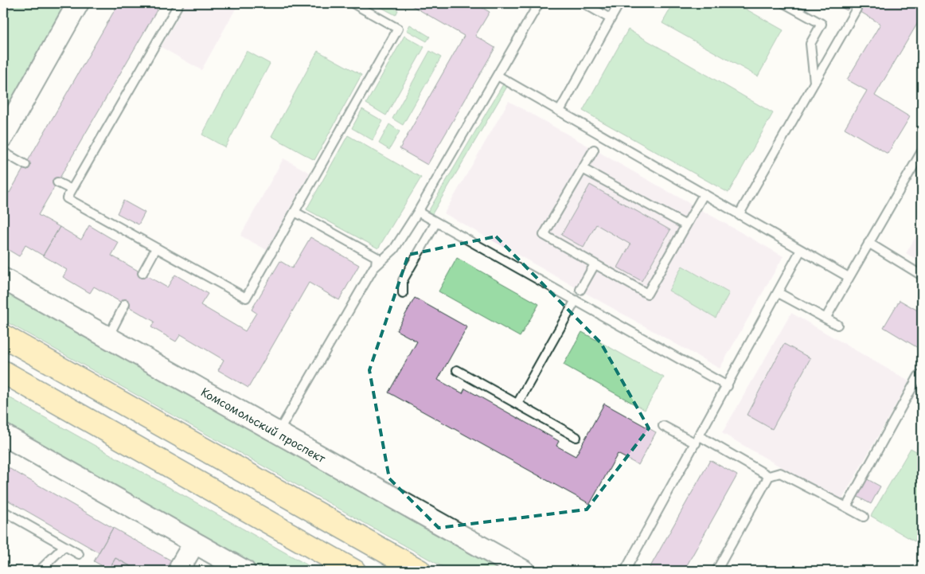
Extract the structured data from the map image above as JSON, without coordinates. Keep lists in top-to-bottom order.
{
  "streets": {
    "street": ["Комсомольский проспект"]
  }
}
